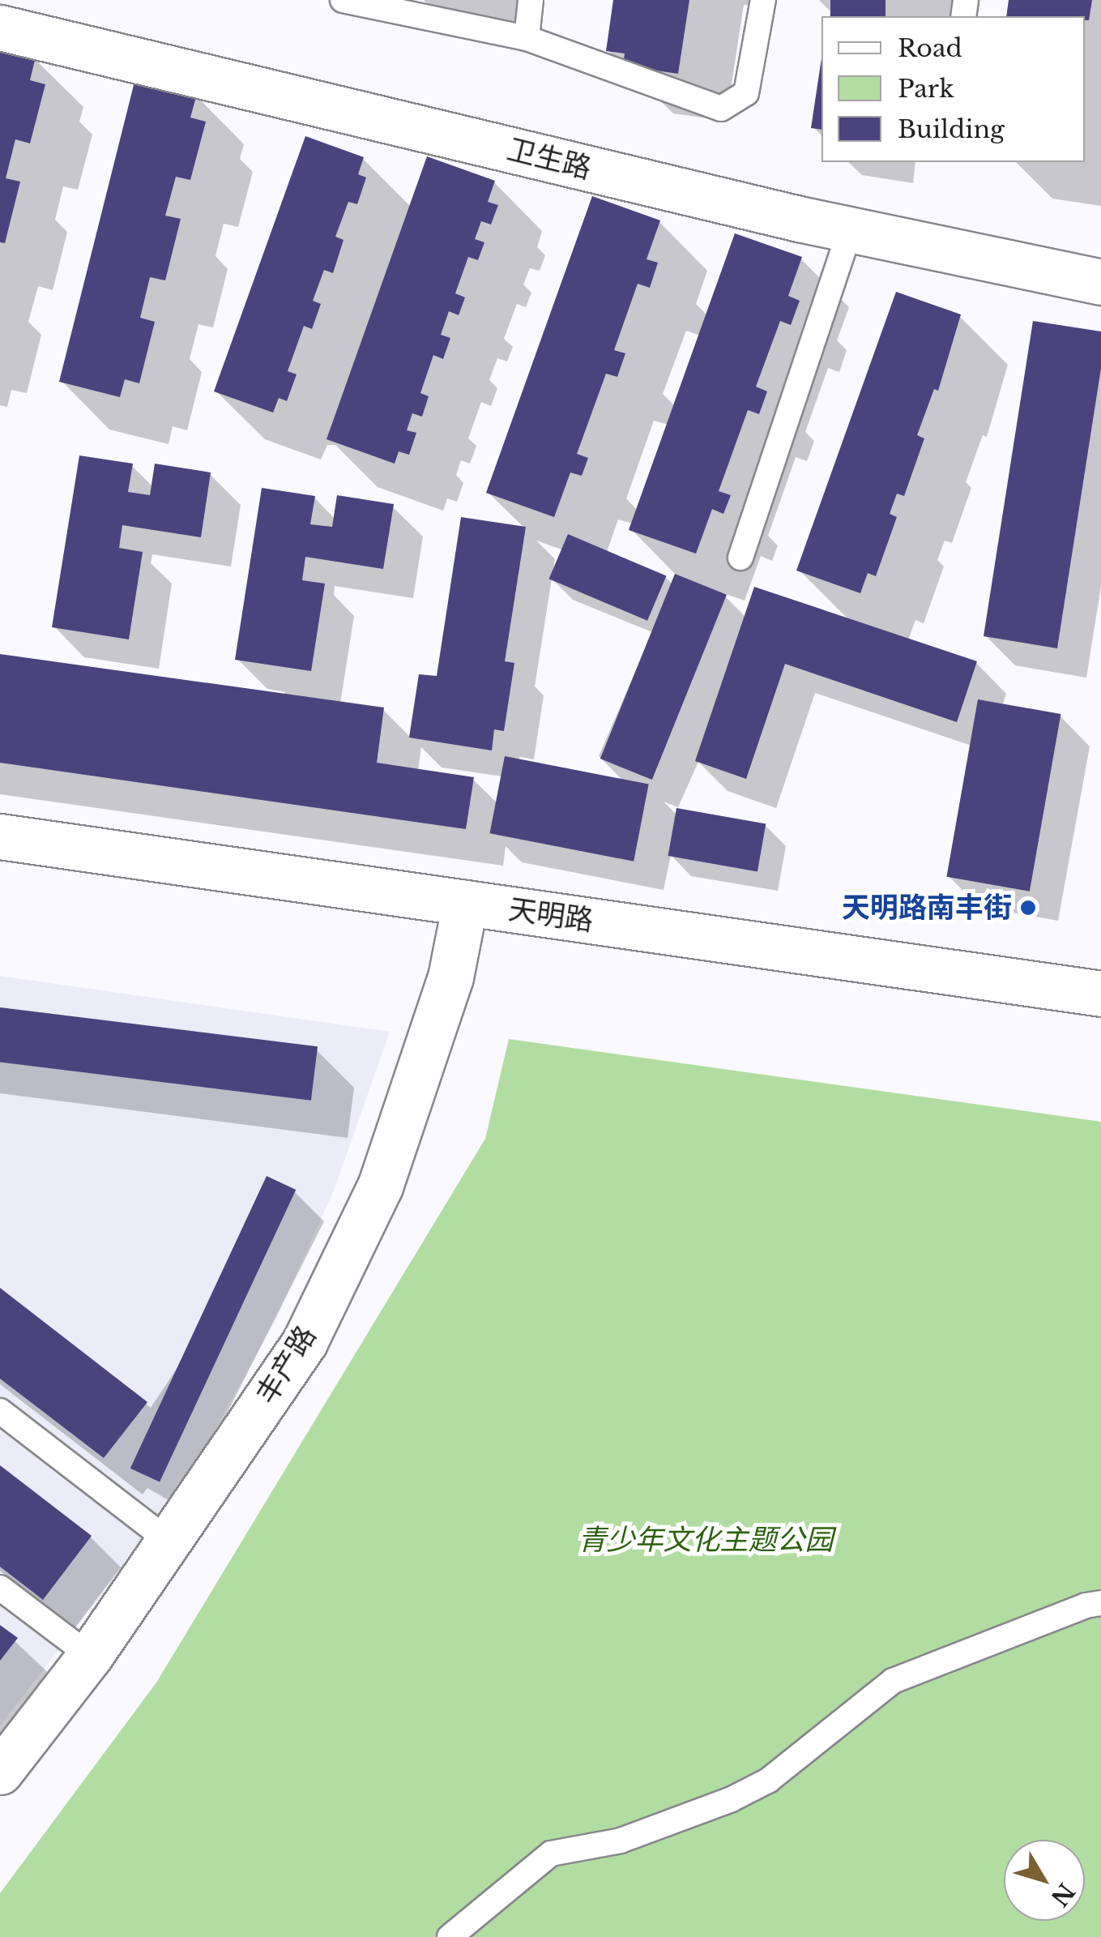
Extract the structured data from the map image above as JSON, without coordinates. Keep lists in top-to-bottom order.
{
  "streets": {
    "street": ["卫生路", "天明路", "丰产路"]
  },
  "crossings": [
    ["天明路", "丰产路"]
  ],
  "parks": ["青少年文化主题公园"],
  "places": ["天明路南丰街"],
  "legend": ["Road", "Park", "Building"],
  "north": "bottom right"
}
